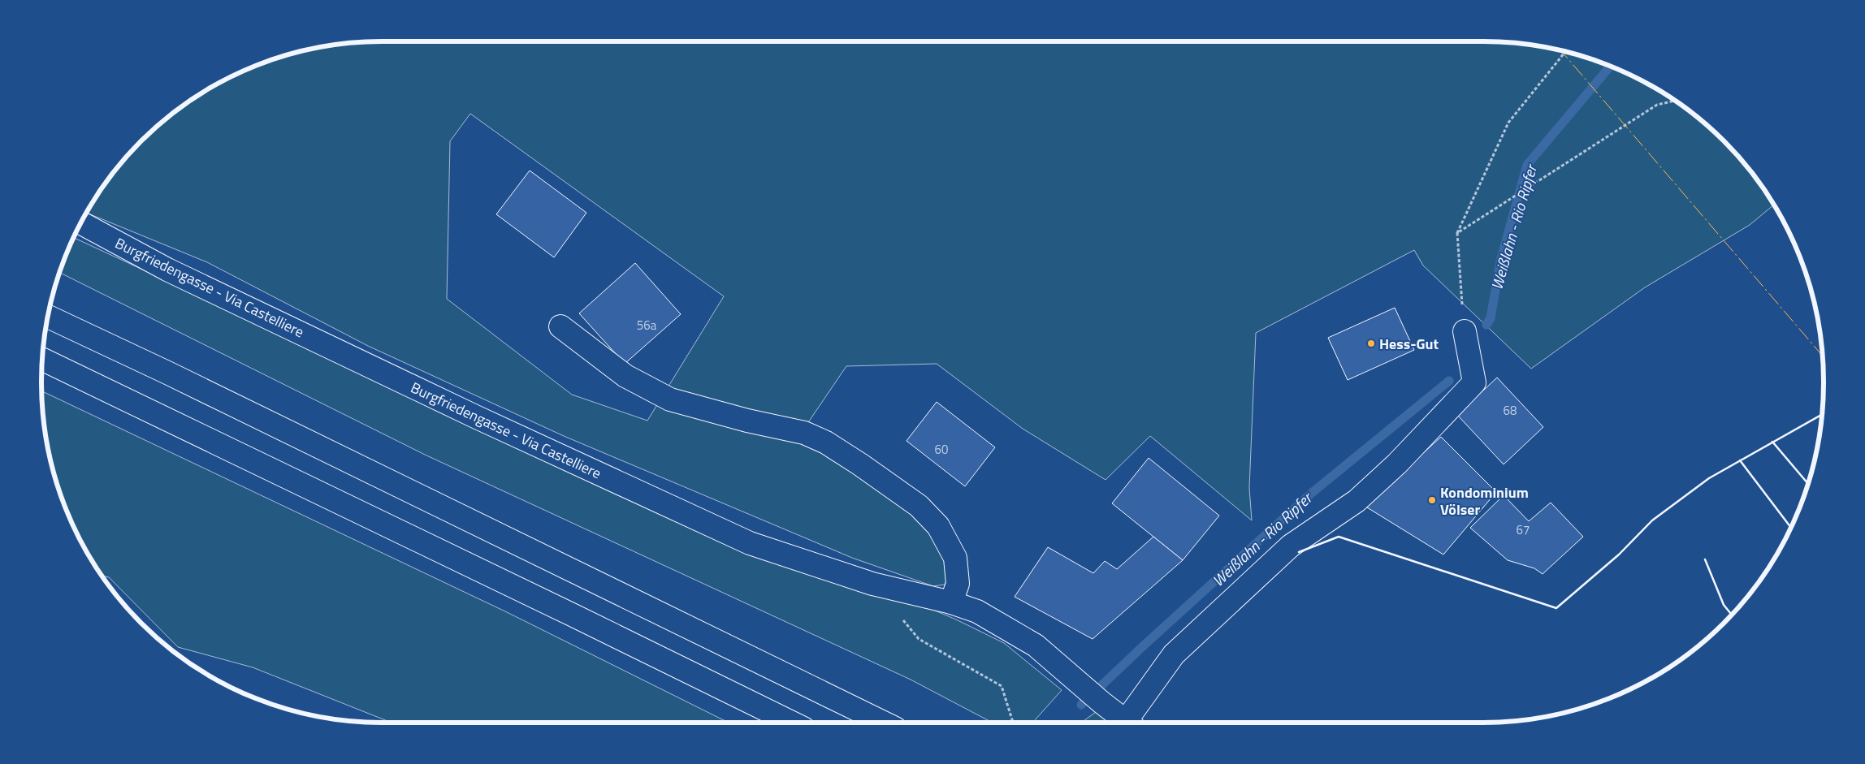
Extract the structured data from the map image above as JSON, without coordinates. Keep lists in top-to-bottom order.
{
  "streets": {
    "main road": ["Burgfriedengasse - Via Castelliere"]
  },
  "water": ["Weißlahn - Rio Ripfer"],
  "places": ["Hess-Gut", "Kondominium Völser"],
  "house_numbers": [
    "56a",
    "68",
    "60",
    "67"
  ]
}
